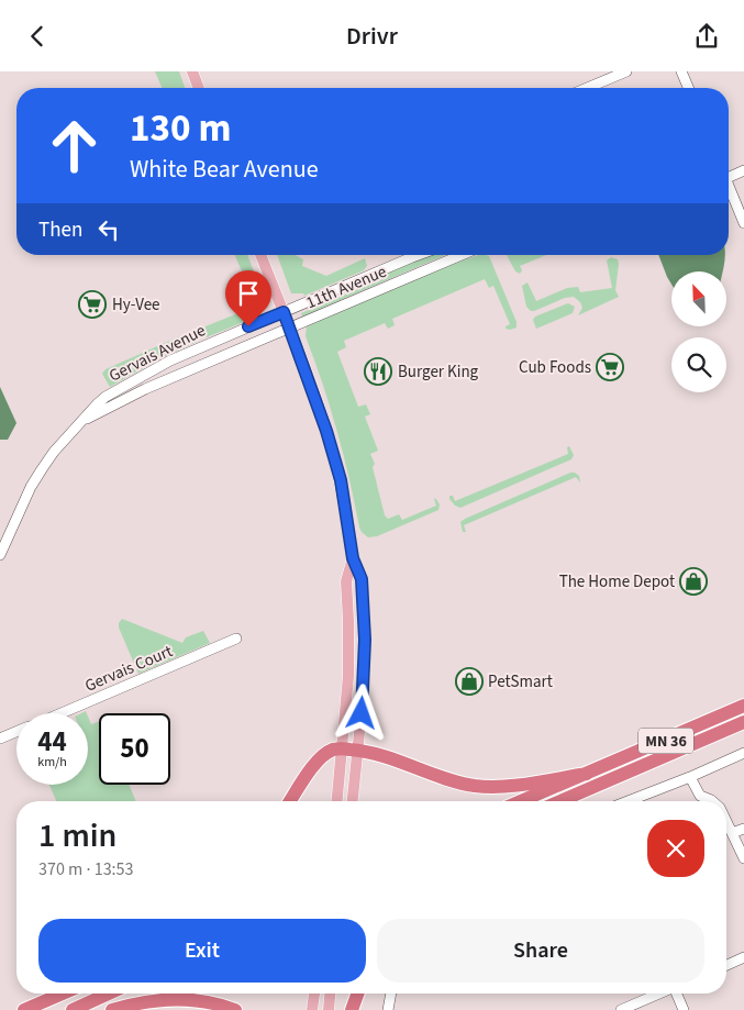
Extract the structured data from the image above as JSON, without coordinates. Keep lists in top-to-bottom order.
{
  "streets": {
    "highway": ["MN 36"],
    "street": ["11th Avenue", "Gervais Avenue", "Gervais Court"]
  },
  "crossings": [
    ["11th Avenue", "Gervais Avenue"]
  ],
  "places": {
    "supermarket": ["Hy-Vee", "Cub Foods"],
    "restaurant": ["Burger King"],
    "shop": ["The Home Depot", "PetSmart"]
  },
  "north": "top left",
  "page": {
    "header": "Drivr",
    "turn": ["130 m", "White Bear Avenue"],
    "then": "Then",
    "speed": "44 km/h",
    "limit": "50",
    "heading": ["1 min", "370 m · 13:53"],
    "buttons": ["Exit", "Share"]
  }
}
